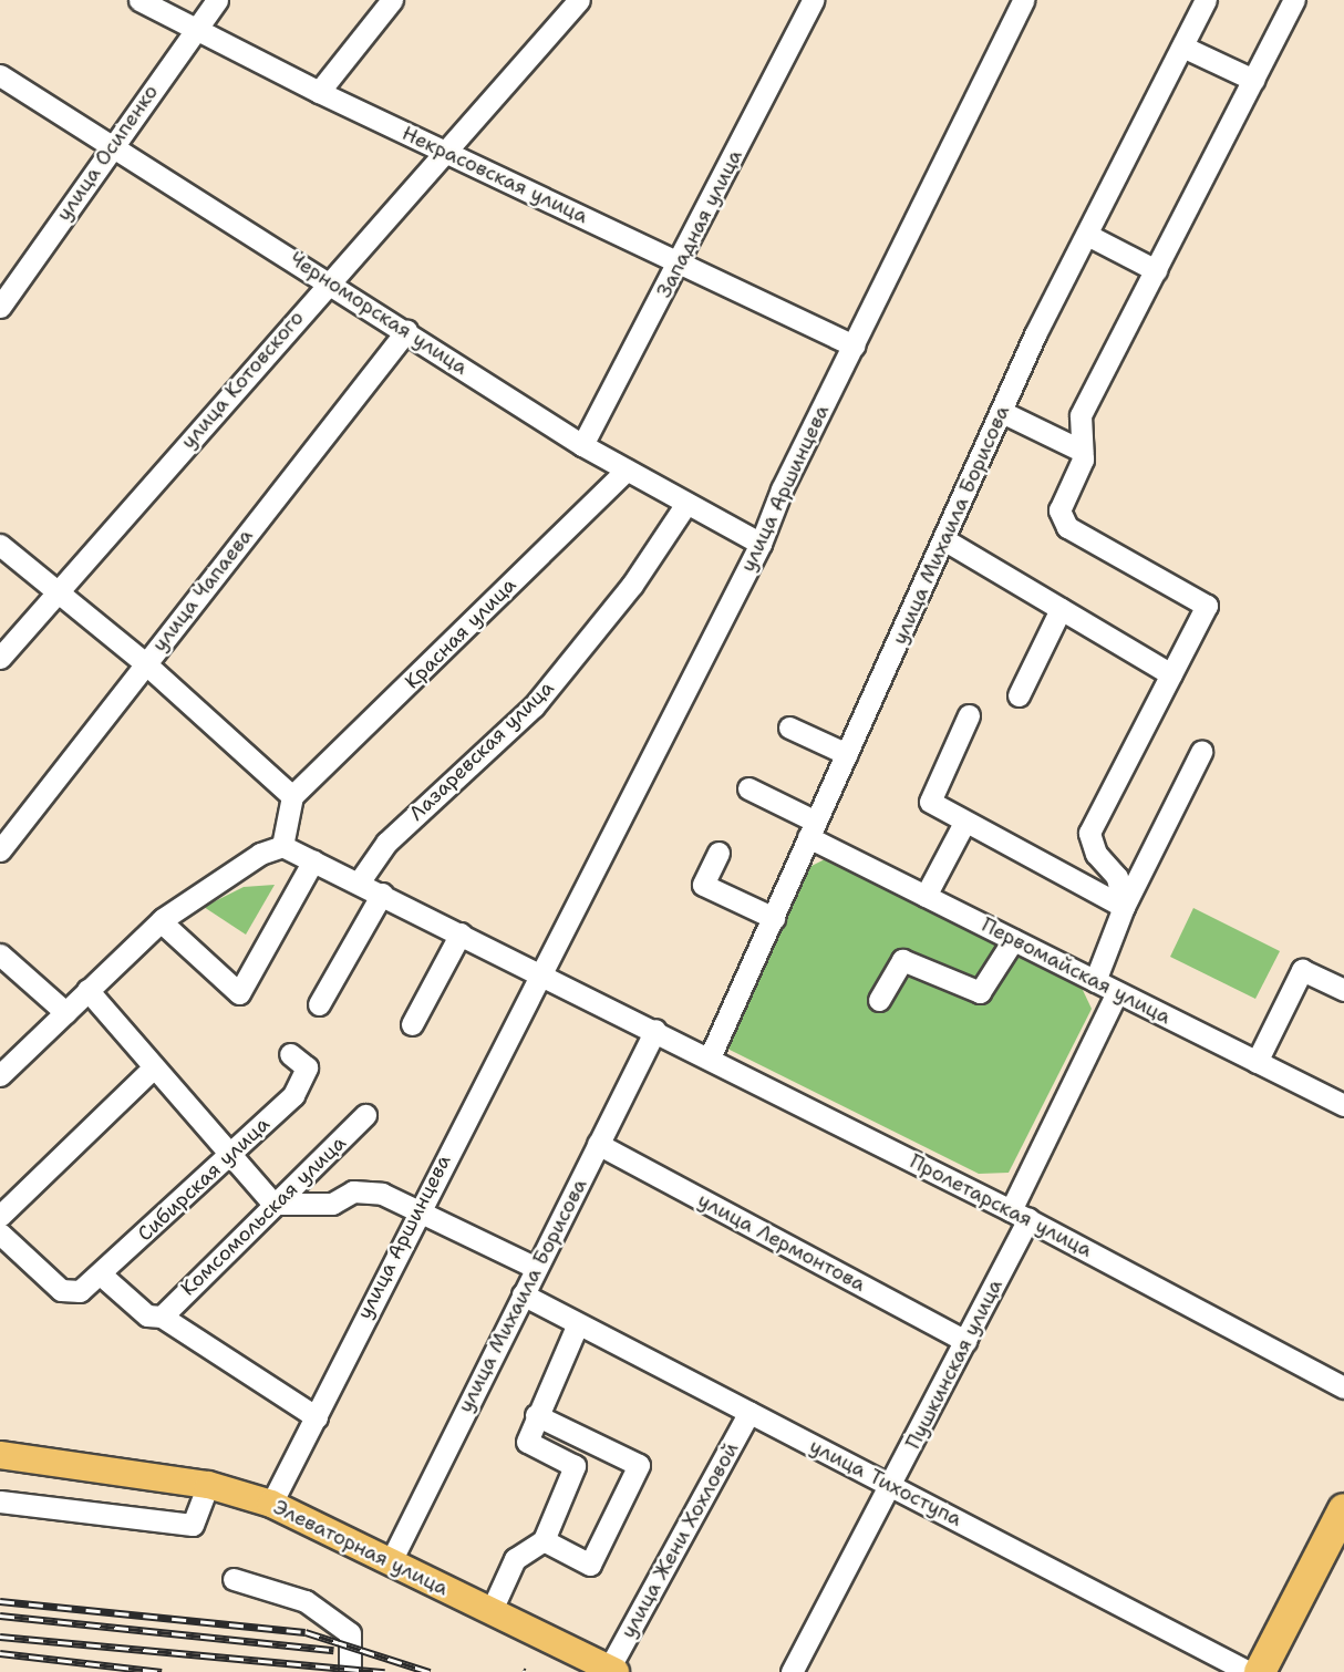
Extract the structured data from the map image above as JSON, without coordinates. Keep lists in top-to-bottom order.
{
  "streets": {
    "main road": ["Элеваторная улица"],
    "street": [
      "улица Осипенко",
      "Некрасовская улица",
      "Западная улица",
      "Черноморская улица",
      "улица Котовского",
      "улица Аршинцева",
      "улица Михаила Борисова",
      "улица Чапаева",
      "Красная улица",
      "Лазаревская улица",
      "Первомайская улица",
      "Сибирская улица",
      "Пролетарская улица",
      "Комсомольская улица",
      "улица Лермонтова",
      "Пушкинская улица",
      "улица Тихоступа",
      "улица Жени Хохловой"
    ]
  },
  "crossings": [
    ["улица Осипенко", "Некрасовская улица"],
    ["улица Осипенко", "Черноморская улица"],
    ["Некрасовская улица", "Западная улица"],
    ["Некрасовская улица", "улица Котовского"],
    ["Некрасовская улица", "улица Аршинцева"],
    ["Западная улица", "Черноморская улица"],
    ["Черноморская улица", "улица Котовского"],
    ["Черноморская улица", "улица Аршинцева"],
    ["Черноморская улица", "улица Чапаева"],
    ["Черноморская улица", "Красная улица"],
    ["Черноморская улица", "Лазаревская улица"],
    ["улица Аршинцева", "Элеваторная улица"],
    ["улица Михаила Борисова", "Первомайская улица"],
    ["улица Михаила Борисова", "Пролетарская улица"],
    ["улица Михаила Борисова", "улица Лермонтова"],
    ["улица Михаила Борисова", "улица Тихоступа"],
    ["улица Михаила Борисова", "Элеваторная улица"],
    ["Первомайская улица", "Пушкинская улица"],
    ["Пролетарская улица", "Пушкинская улица"],
    ["улица Лермонтова", "Пушкинская улица"],
    ["Пушкинская улица", "улица Тихоступа"],
    ["улица Тихоступа", "улица Жени Хохловой"],
    ["улица Жени Хохловой", "Элеваторная улица"]
  ]
}
